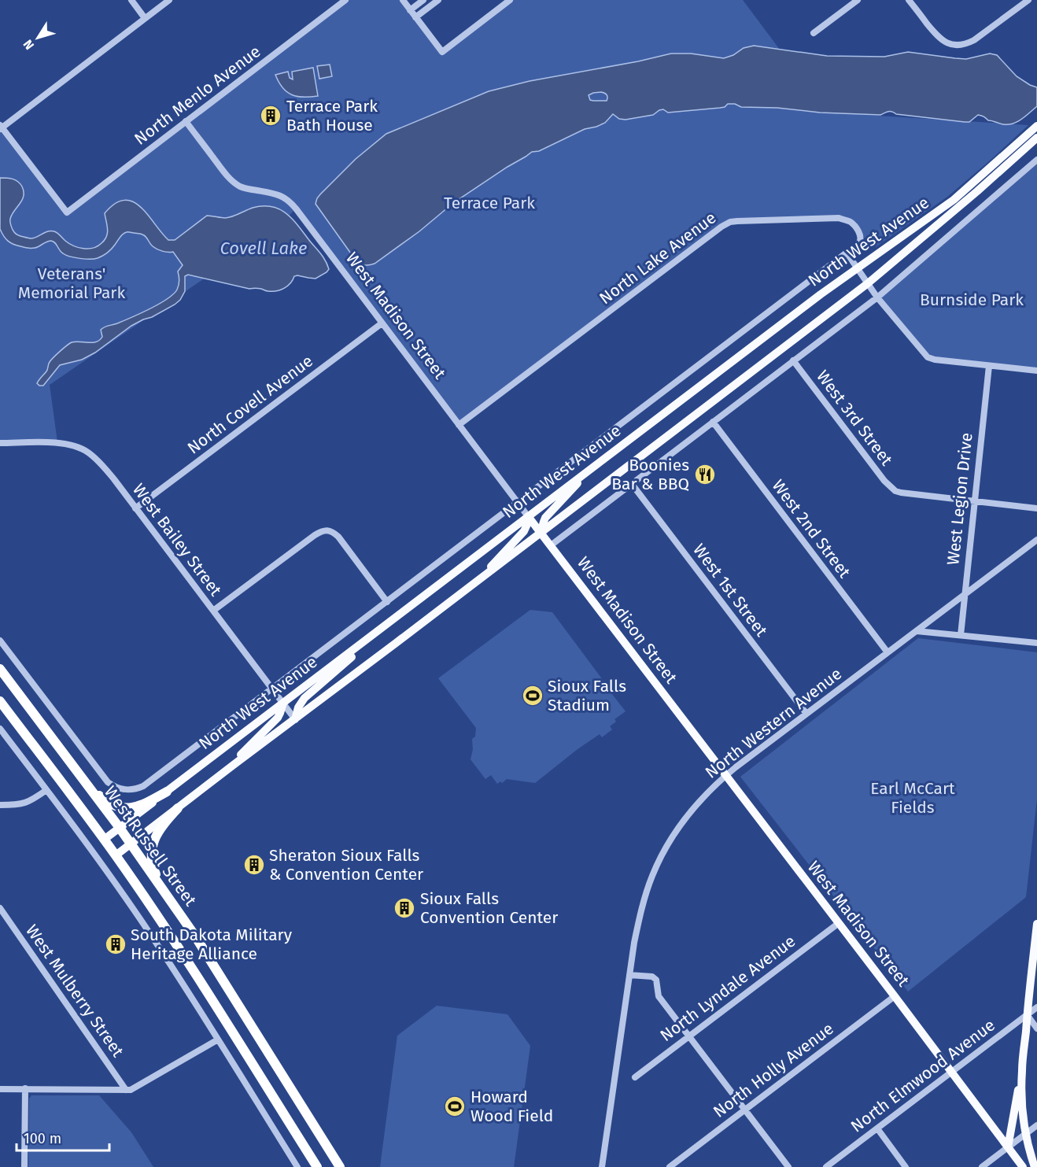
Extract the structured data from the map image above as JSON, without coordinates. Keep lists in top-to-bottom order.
{
  "streets": {
    "highway": ["West Russell Street"],
    "main road": ["North West Avenue", "West Madison Street"],
    "street": [
      "North Menlo Avenue",
      "North Lake Avenue",
      "North Covell Avenue",
      "West 3rd Street",
      "West Legion Drive",
      "West 2nd Street",
      "West Bailey Street",
      "West 1st Street",
      "North Western Avenue",
      "North Lyndale Avenue",
      "West Mulberry Street",
      "North Holly Avenue",
      "North Elmwood Avenue"
    ]
  },
  "crossings": [
    ["North Menlo Avenue", "West Madison Street"],
    ["North West Avenue", "North Lake Avenue"],
    ["North West Avenue", "West Madison Street"],
    ["North West Avenue", "West Bailey Street"],
    ["North West Avenue", "West Russell Street"],
    ["North Lake Avenue", "West Madison Street"],
    ["West Madison Street", "North Covell Avenue"],
    ["West Madison Street", "North Western Avenue"],
    ["West Madison Street", "North Lyndale Avenue"],
    ["West Madison Street", "North Holly Avenue"],
    ["West Madison Street", "North Elmwood Avenue"],
    ["North Covell Avenue", "West Bailey Street"],
    ["West 3rd Street", "West Legion Drive"],
    ["West Legion Drive", "North Western Avenue"],
    ["West 2nd Street", "North Western Avenue"],
    ["West 1st Street", "North Western Avenue"]
  ],
  "water": ["Covell Lake"],
  "parks": [
    "Terrace Park",
    "Veterans' Memorial Park",
    "Burnside Park",
    "Earl McCart Fields"
  ],
  "places": {
    "building": [
      "Terrace Park Bath House",
      "Sheraton Sioux Falls & Convention Center",
      "Sioux Falls Convention Center",
      "South Dakota Military Heritage Alliance"
    ],
    "restaurant": ["Boonies Bar & BBQ"],
    "sports": ["Sioux Falls Stadium", "Howard Wood Field"]
  },
  "scale_bar": "100 m",
  "north": "bottom left"
}
